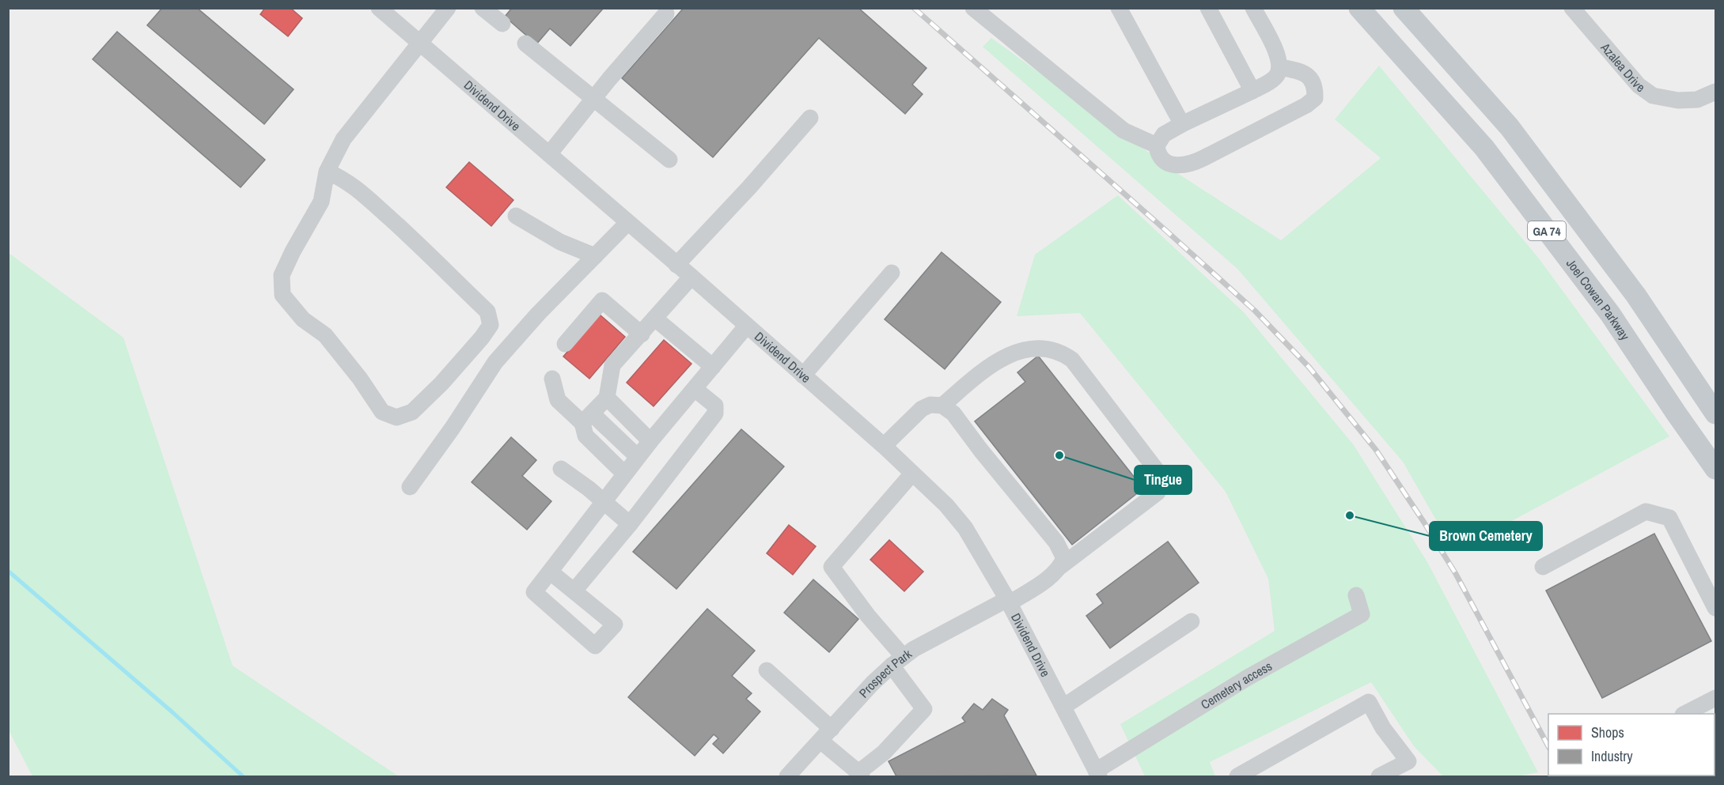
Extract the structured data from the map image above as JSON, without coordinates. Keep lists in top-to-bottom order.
{
  "streets": {
    "main road": ["GA 74", "Joel Cowan Parkway"],
    "street": [
      "Azalea Drive",
      "Dividend Drive",
      "Prospect Park",
      "Cemetery access"
    ]
  },
  "crossings": [
    ["Dividend Drive", "Prospect Park"],
    ["Dividend Drive", "Cemetery access"]
  ],
  "places": ["Tingue", "Brown Cemetery"],
  "legend": ["Shops", "Industry"]
}
